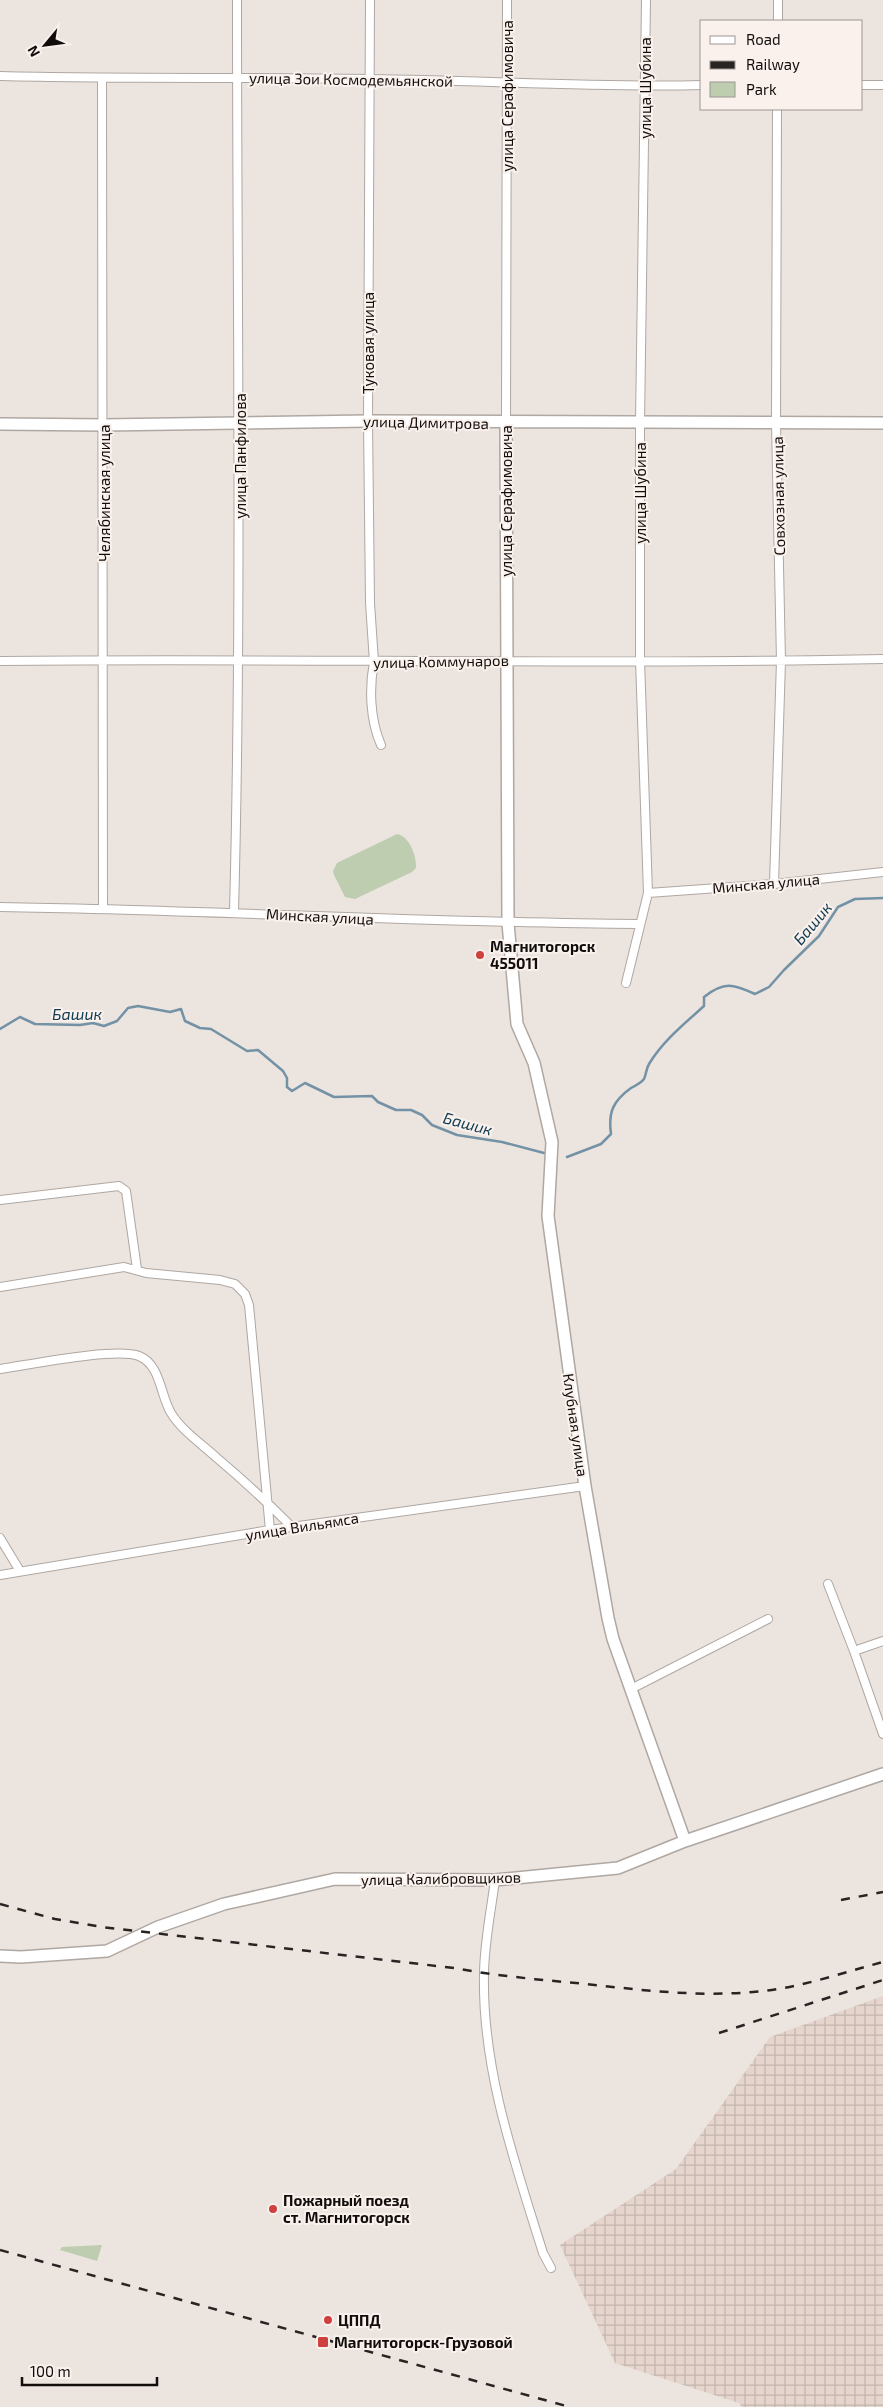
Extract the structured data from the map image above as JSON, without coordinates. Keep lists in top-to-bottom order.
{
  "streets": {
    "street": [
      "улица Зои Космодемьянской",
      "улица Шубина",
      "улица Серафимовича",
      "Туковая улица",
      "улица Димитрова",
      "улица Панфилова",
      "Челябинская улица",
      "Совхозная улица",
      "улица Коммунаров",
      "Минская улица",
      "Клубная улица",
      "улица Вильямса",
      "улица Калибровщиков"
    ]
  },
  "crossings": [
    ["улица Зои Космодемьянской", "улица Шубина"],
    ["улица Зои Космодемьянской", "улица Серафимовича"],
    ["улица Зои Космодемьянской", "Туковая улица"],
    ["улица Зои Космодемьянской", "улица Панфилова"],
    ["улица Зои Космодемьянской", "Челябинская улица"],
    ["улица Шубина", "улица Димитрова"],
    ["улица Шубина", "улица Коммунаров"],
    ["улица Шубина", "Минская улица"],
    ["улица Серафимовича", "улица Димитрова"],
    ["улица Серафимовича", "улица Коммунаров"],
    ["улица Серафимовича", "Минская улица"],
    ["улица Серафимовича", "Клубная улица"],
    ["Туковая улица", "улица Димитрова"],
    ["Туковая улица", "улица Коммунаров"],
    ["улица Димитрова", "улица Панфилова"],
    ["улица Димитрова", "Челябинская улица"],
    ["улица Димитрова", "Совхозная улица"],
    ["улица Панфилова", "улица Коммунаров"],
    ["улица Панфилова", "Минская улица"],
    ["Челябинская улица", "улица Коммунаров"],
    ["Челябинская улица", "Минская улица"],
    ["Совхозная улица", "улица Коммунаров"],
    ["Совхозная улица", "Минская улица"],
    ["Клубная улица", "улица Вильямса"],
    ["Клубная улица", "улица Калибровщиков"]
  ],
  "water": ["Башик"],
  "places": {
    "other": ["Магнитогорск 455011", "Пожарный поезд ст. Магнитогорск", "ЦППД"],
    "transit": ["Магнитогорск-Грузовой"]
  },
  "legend": ["Road", "Railway", "Park"],
  "scale_bar": "100 m",
  "north": "bottom left"
}
